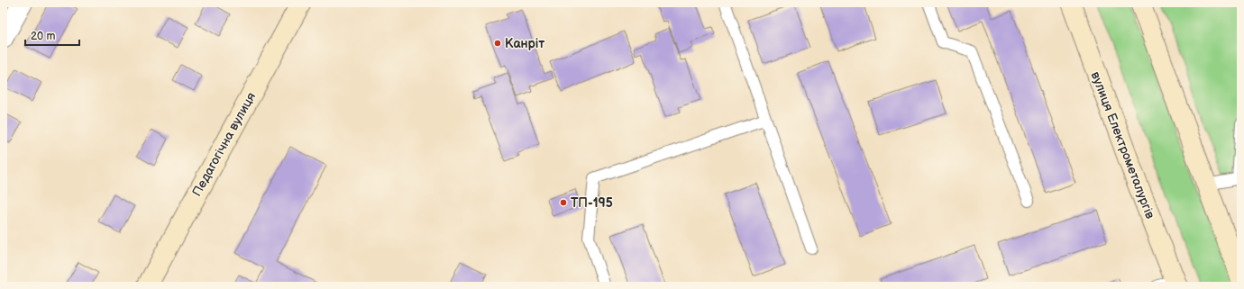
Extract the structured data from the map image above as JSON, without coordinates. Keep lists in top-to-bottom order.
{
  "streets": {
    "main road": ["Педагогічна вулиця", "вулиця Електрометалургів"]
  },
  "places": ["Канріт", "ТП-195"],
  "scale_bar": "20 m"
}
